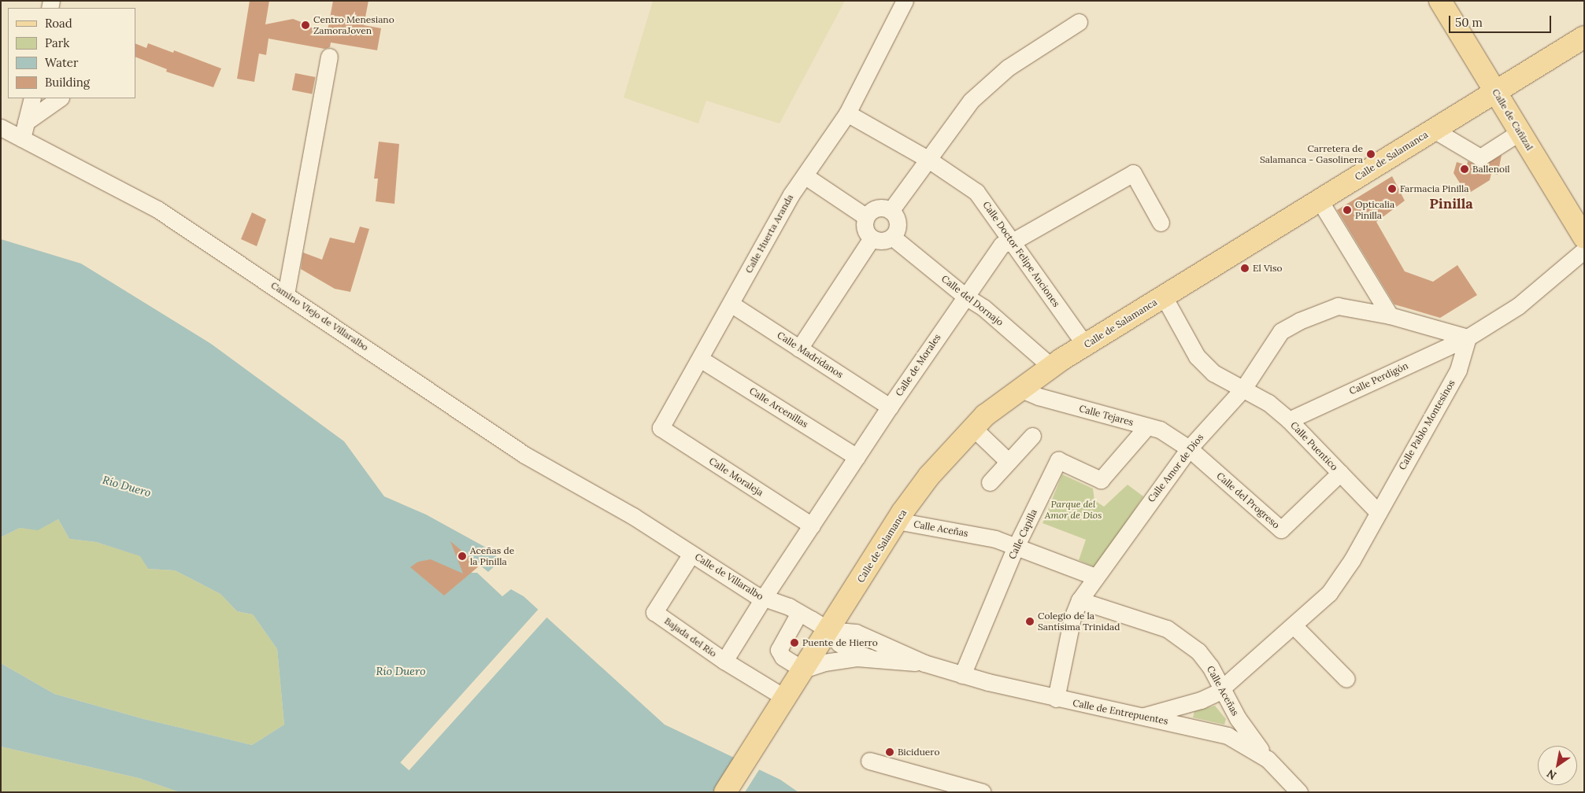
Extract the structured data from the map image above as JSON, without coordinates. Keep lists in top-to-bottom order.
{
  "streets": {
    "main road": ["Calle de Cañizal", "Calle de Salamanca"],
    "street": [
      "Calle Huerta Aranda",
      "Calle Doctor Felipe Anciones",
      "Calle del Dornajo",
      "Camino Viejo de Villaralbo",
      "Calle Madridanos",
      "Calle de Morales",
      "Calle Perdigón",
      "Calle Arcenillas",
      "Calle Tejares",
      "Calle Pablo Montesinos",
      "Calle Puentico",
      "Calle Amor de Dios",
      "Calle Moraleja",
      "Calle del Progreso",
      "Calle Aceñas",
      "Calle Capilla",
      "Calle de Villaralbo",
      "Bajada del Río",
      "Calle de Entrepuentes"
    ]
  },
  "crossings": [
    ["Calle de Cañizal", "Calle de Salamanca"],
    ["Calle de Salamanca", "Calle Doctor Felipe Anciones"],
    ["Calle de Salamanca", "Calle del Dornajo"],
    ["Calle de Salamanca", "Calle Tejares"],
    ["Calle de Salamanca", "Calle Puentico"],
    ["Calle de Salamanca", "Calle Aceñas"],
    ["Calle de Salamanca", "Calle de Villaralbo"],
    ["Calle de Salamanca", "Bajada del Río"],
    ["Calle de Salamanca", "Calle de Entrepuentes"],
    ["Calle Huerta Aranda", "Calle Doctor Felipe Anciones"],
    ["Calle Huerta Aranda", "Calle Madridanos"],
    ["Calle Huerta Aranda", "Calle Arcenillas"],
    ["Calle Huerta Aranda", "Calle Moraleja"],
    ["Calle Doctor Felipe Anciones", "Calle de Morales"],
    ["Calle del Dornajo", "Calle de Morales"],
    ["Camino Viejo de Villaralbo", "Calle de Villaralbo"],
    ["Calle Madridanos", "Calle de Morales"],
    ["Calle de Morales", "Calle Arcenillas"],
    ["Calle de Morales", "Calle Moraleja"],
    ["Calle de Morales", "Calle de Villaralbo"],
    ["Calle de Morales", "Bajada del Río"],
    ["Calle Perdigón", "Calle Pablo Montesinos"],
    ["Calle Perdigón", "Calle Puentico"],
    ["Calle Perdigón", "Calle Amor de Dios"],
    ["Calle Tejares", "Calle Amor de Dios"],
    ["Calle Tejares", "Calle del Progreso"],
    ["Calle Tejares", "Calle Capilla"],
    ["Calle Pablo Montesinos", "Calle Puentico"],
    ["Calle Pablo Montesinos", "Calle Amor de Dios"],
    ["Calle Pablo Montesinos", "Calle Aceñas"],
    ["Calle Pablo Montesinos", "Calle de Entrepuentes"],
    ["Calle Puentico", "Calle Amor de Dios"],
    ["Calle Puentico", "Calle del Progreso"],
    ["Calle Amor de Dios", "Calle del Progreso"],
    ["Calle Amor de Dios", "Calle Aceñas"],
    ["Calle Amor de Dios", "Calle de Entrepuentes"],
    ["Calle Aceñas", "Calle Capilla"],
    ["Calle Aceñas", "Calle de Entrepuentes"],
    ["Calle Capilla", "Calle de Entrepuentes"],
    ["Calle de Villaralbo", "Bajada del Río"],
    ["Calle de Villaralbo", "Calle de Entrepuentes"]
  ],
  "districts": ["Pinilla"],
  "water": ["Río Duero"],
  "parks": ["Parque del Amor de Dios"],
  "places": [
    "Centro Menesiano ZamoraJoven",
    "Carretera de Salamanca - Gasolinera",
    "Ballenoil",
    "Farmacia Pinilla",
    "Opticalia Pinilla",
    "El Viso",
    "Aceñas de la Pinilla",
    "Colegio de la Santísima Trinidad",
    "Puente de Hierro",
    "Biciduero"
  ],
  "legend": [
    "Road",
    "Park",
    "Water",
    "Building"
  ],
  "scale_bar": "50 m",
  "north": "bottom left"
}
